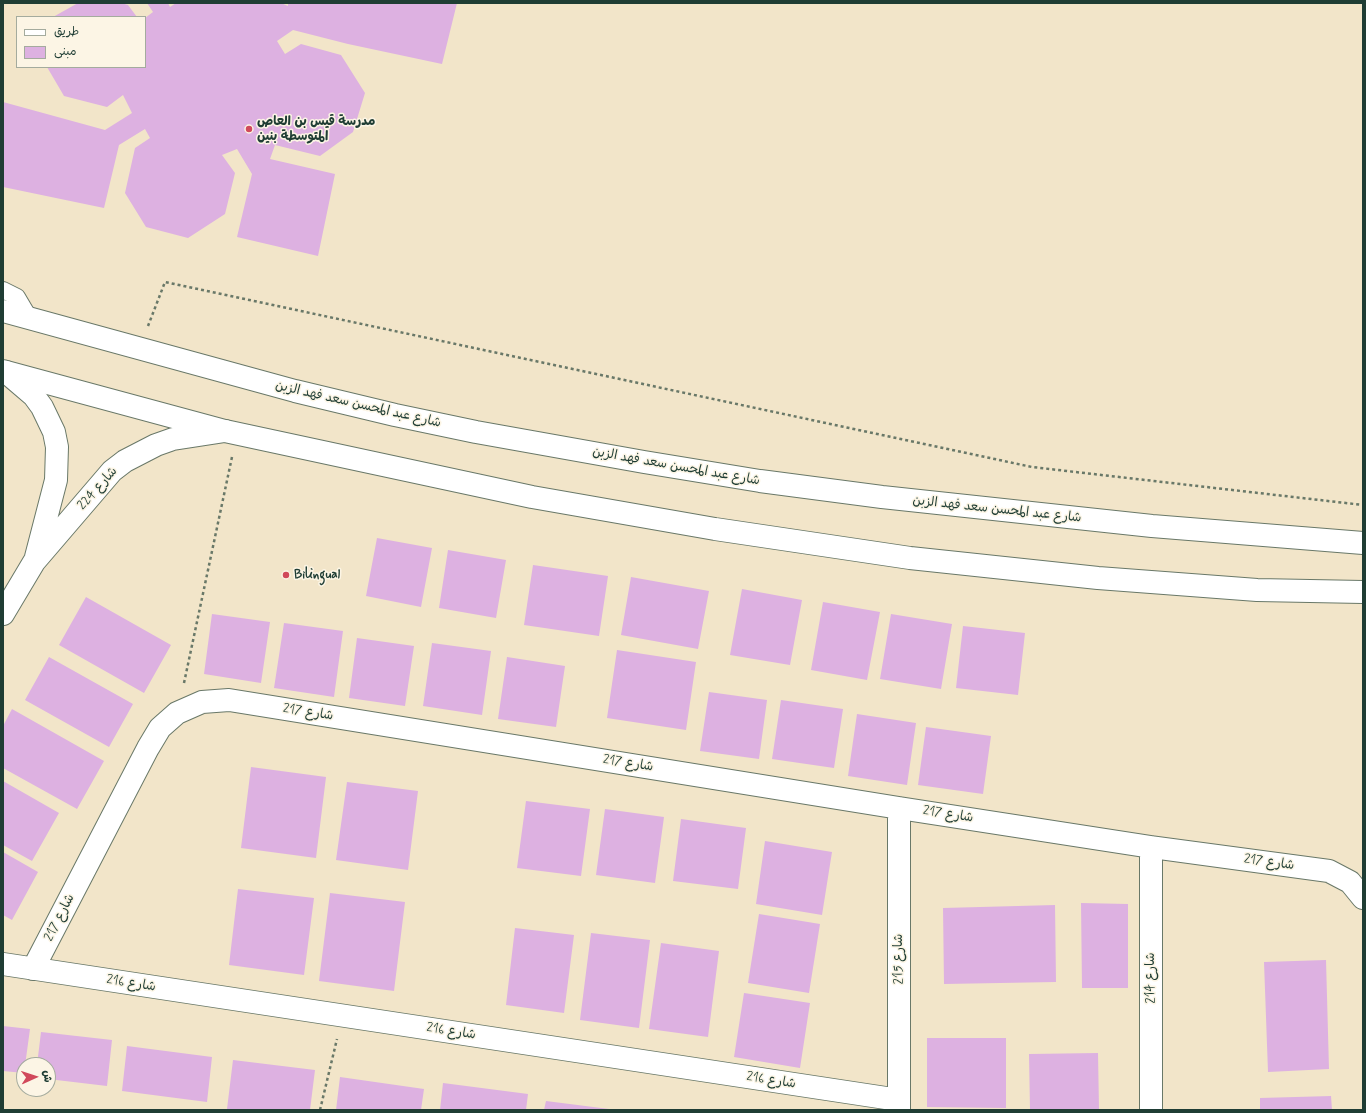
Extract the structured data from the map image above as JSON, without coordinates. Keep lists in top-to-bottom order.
{
  "streets": {
    "street": [
      "شارع عبد المحسن سعد فهد الزبن",
      "شارع 224",
      "شارع 217",
      "شارع 215",
      "شارع 214",
      "شارع 216"
    ]
  },
  "crossings": [
    ["شارع 217", "شارع 215"],
    ["شارع 217", "شارع 214"],
    ["شارع 217", "شارع 216"],
    ["شارع 215", "شارع 216"]
  ],
  "places": ["مدرسة قيس بن العاص المتوسطة بنين", "Bilingual"],
  "legend": ["طريق", "مبنى"],
  "north": "right"
}
